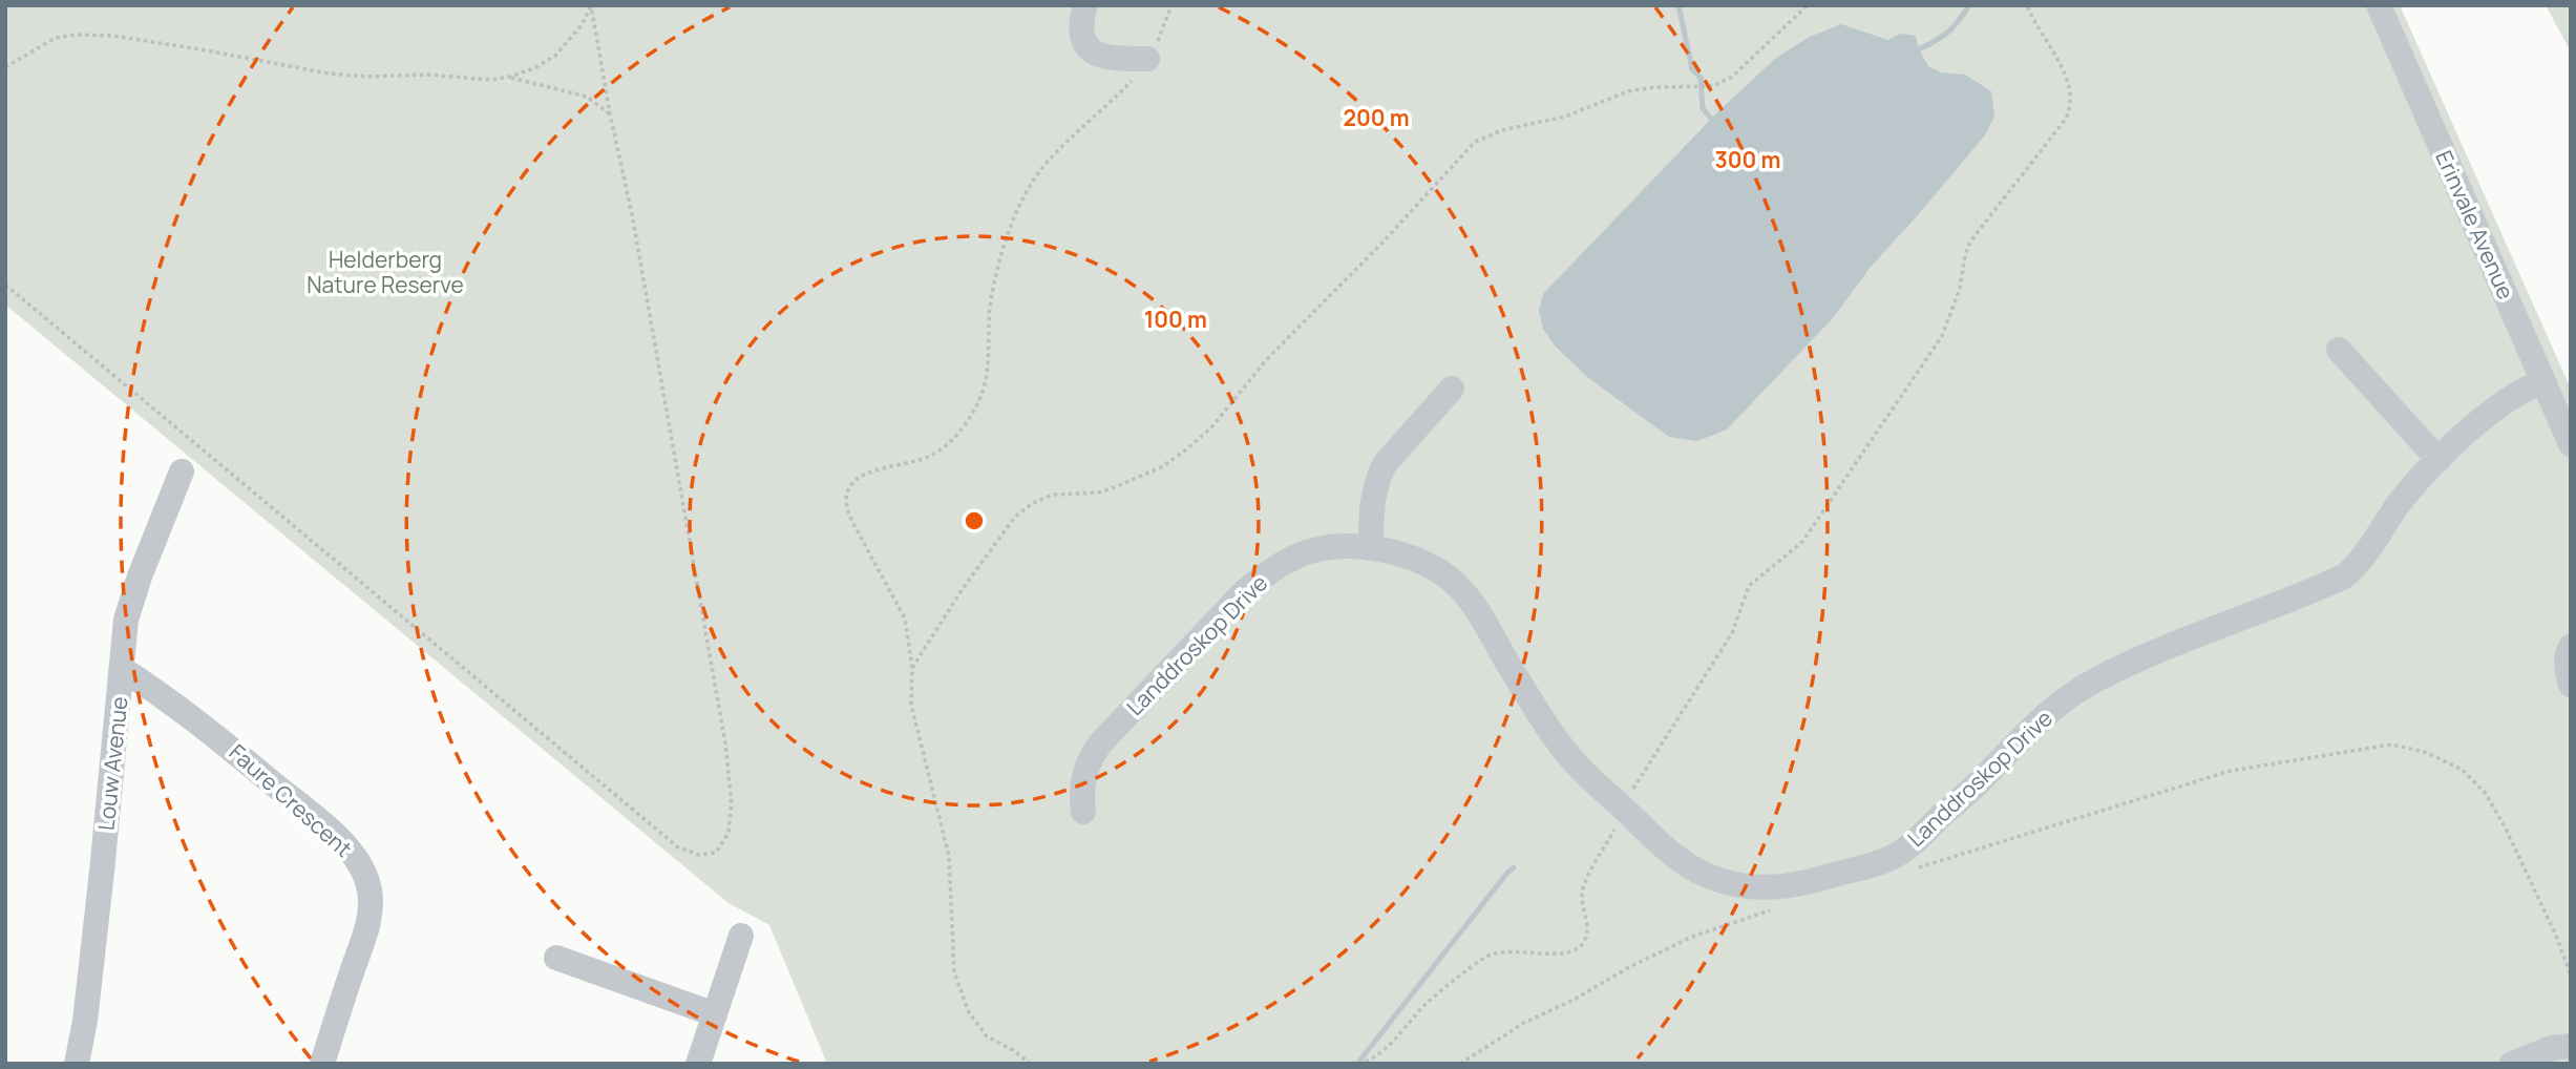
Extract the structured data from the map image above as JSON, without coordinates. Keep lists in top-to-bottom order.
{
  "streets": {
    "street": [
      "Erinvale Avenue",
      "Landdroskop Drive",
      "Louw Avenue",
      "Faure Crescent"
    ]
  },
  "crossings": [
    ["Erinvale Avenue", "Landdroskop Drive"],
    ["Louw Avenue", "Faure Crescent"]
  ],
  "parks": ["Helderberg Nature Reserve"],
  "rings": ["200 m", "300 m", "100 m"]
}
